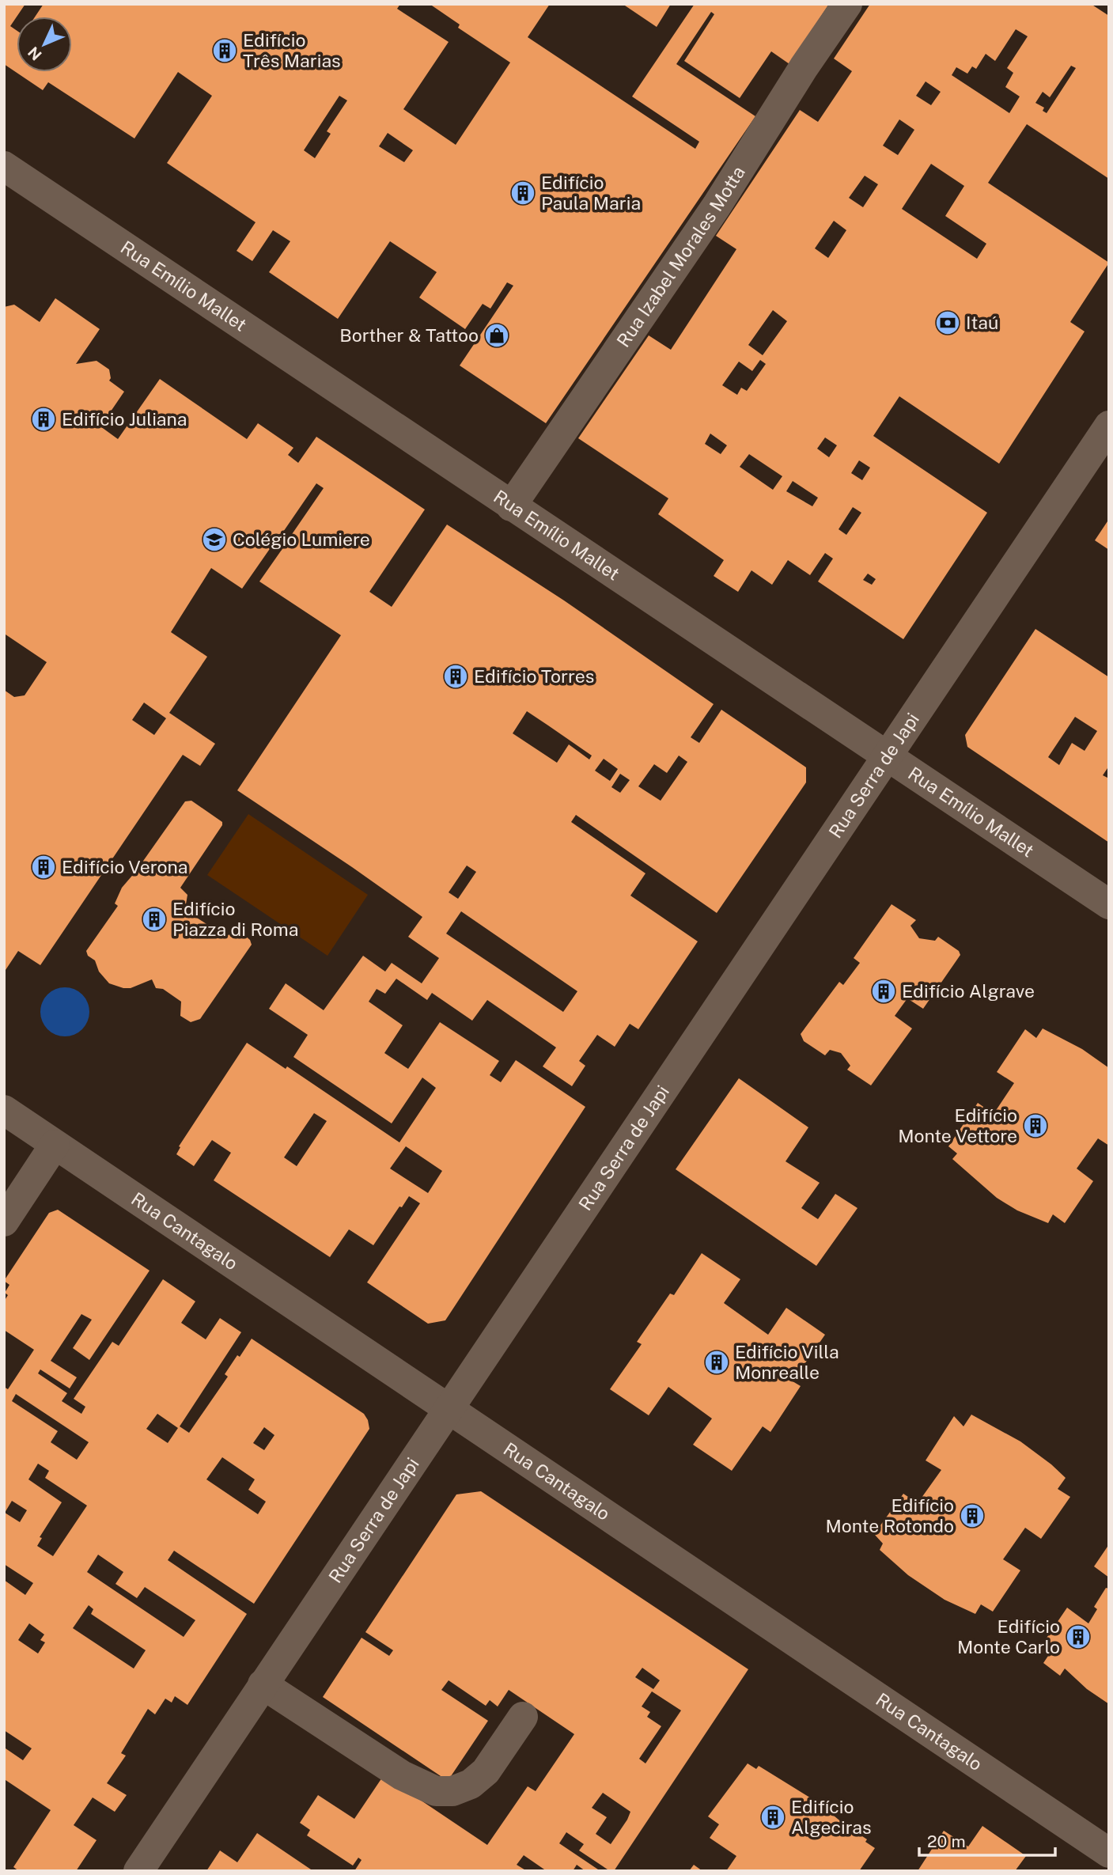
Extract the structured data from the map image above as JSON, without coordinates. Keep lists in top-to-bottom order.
{
  "streets": {
    "street": [
      "Rua Izabel Morales Motta",
      "Rua Emílio Mallet",
      "Rua Serra de Japi",
      "Rua Cantagalo"
    ]
  },
  "crossings": [
    ["Rua Izabel Morales Motta", "Rua Emílio Mallet"],
    ["Rua Emílio Mallet", "Rua Serra de Japi"],
    ["Rua Serra de Japi", "Rua Cantagalo"]
  ],
  "places": {
    "building": [
      "Edifício Três Marias",
      "Edifício Paula Maria",
      "Edifício Juliana",
      "Edifício Torres",
      "Edifício Verona",
      "Edifício Piazza di Roma",
      "Edifício Algrave",
      "Edifício Monte Vettore",
      "Edifício Villa Monrealle",
      "Edifício Monte Rotondo",
      "Edifício Monte Carlo",
      "Edifício Algeciras"
    ],
    "bank": ["Itaú"],
    "shop": ["Borther & Tattoo"],
    "school or university": ["Colégio Lumiere"]
  },
  "scale_bar": "20 m",
  "north": "bottom left"
}
